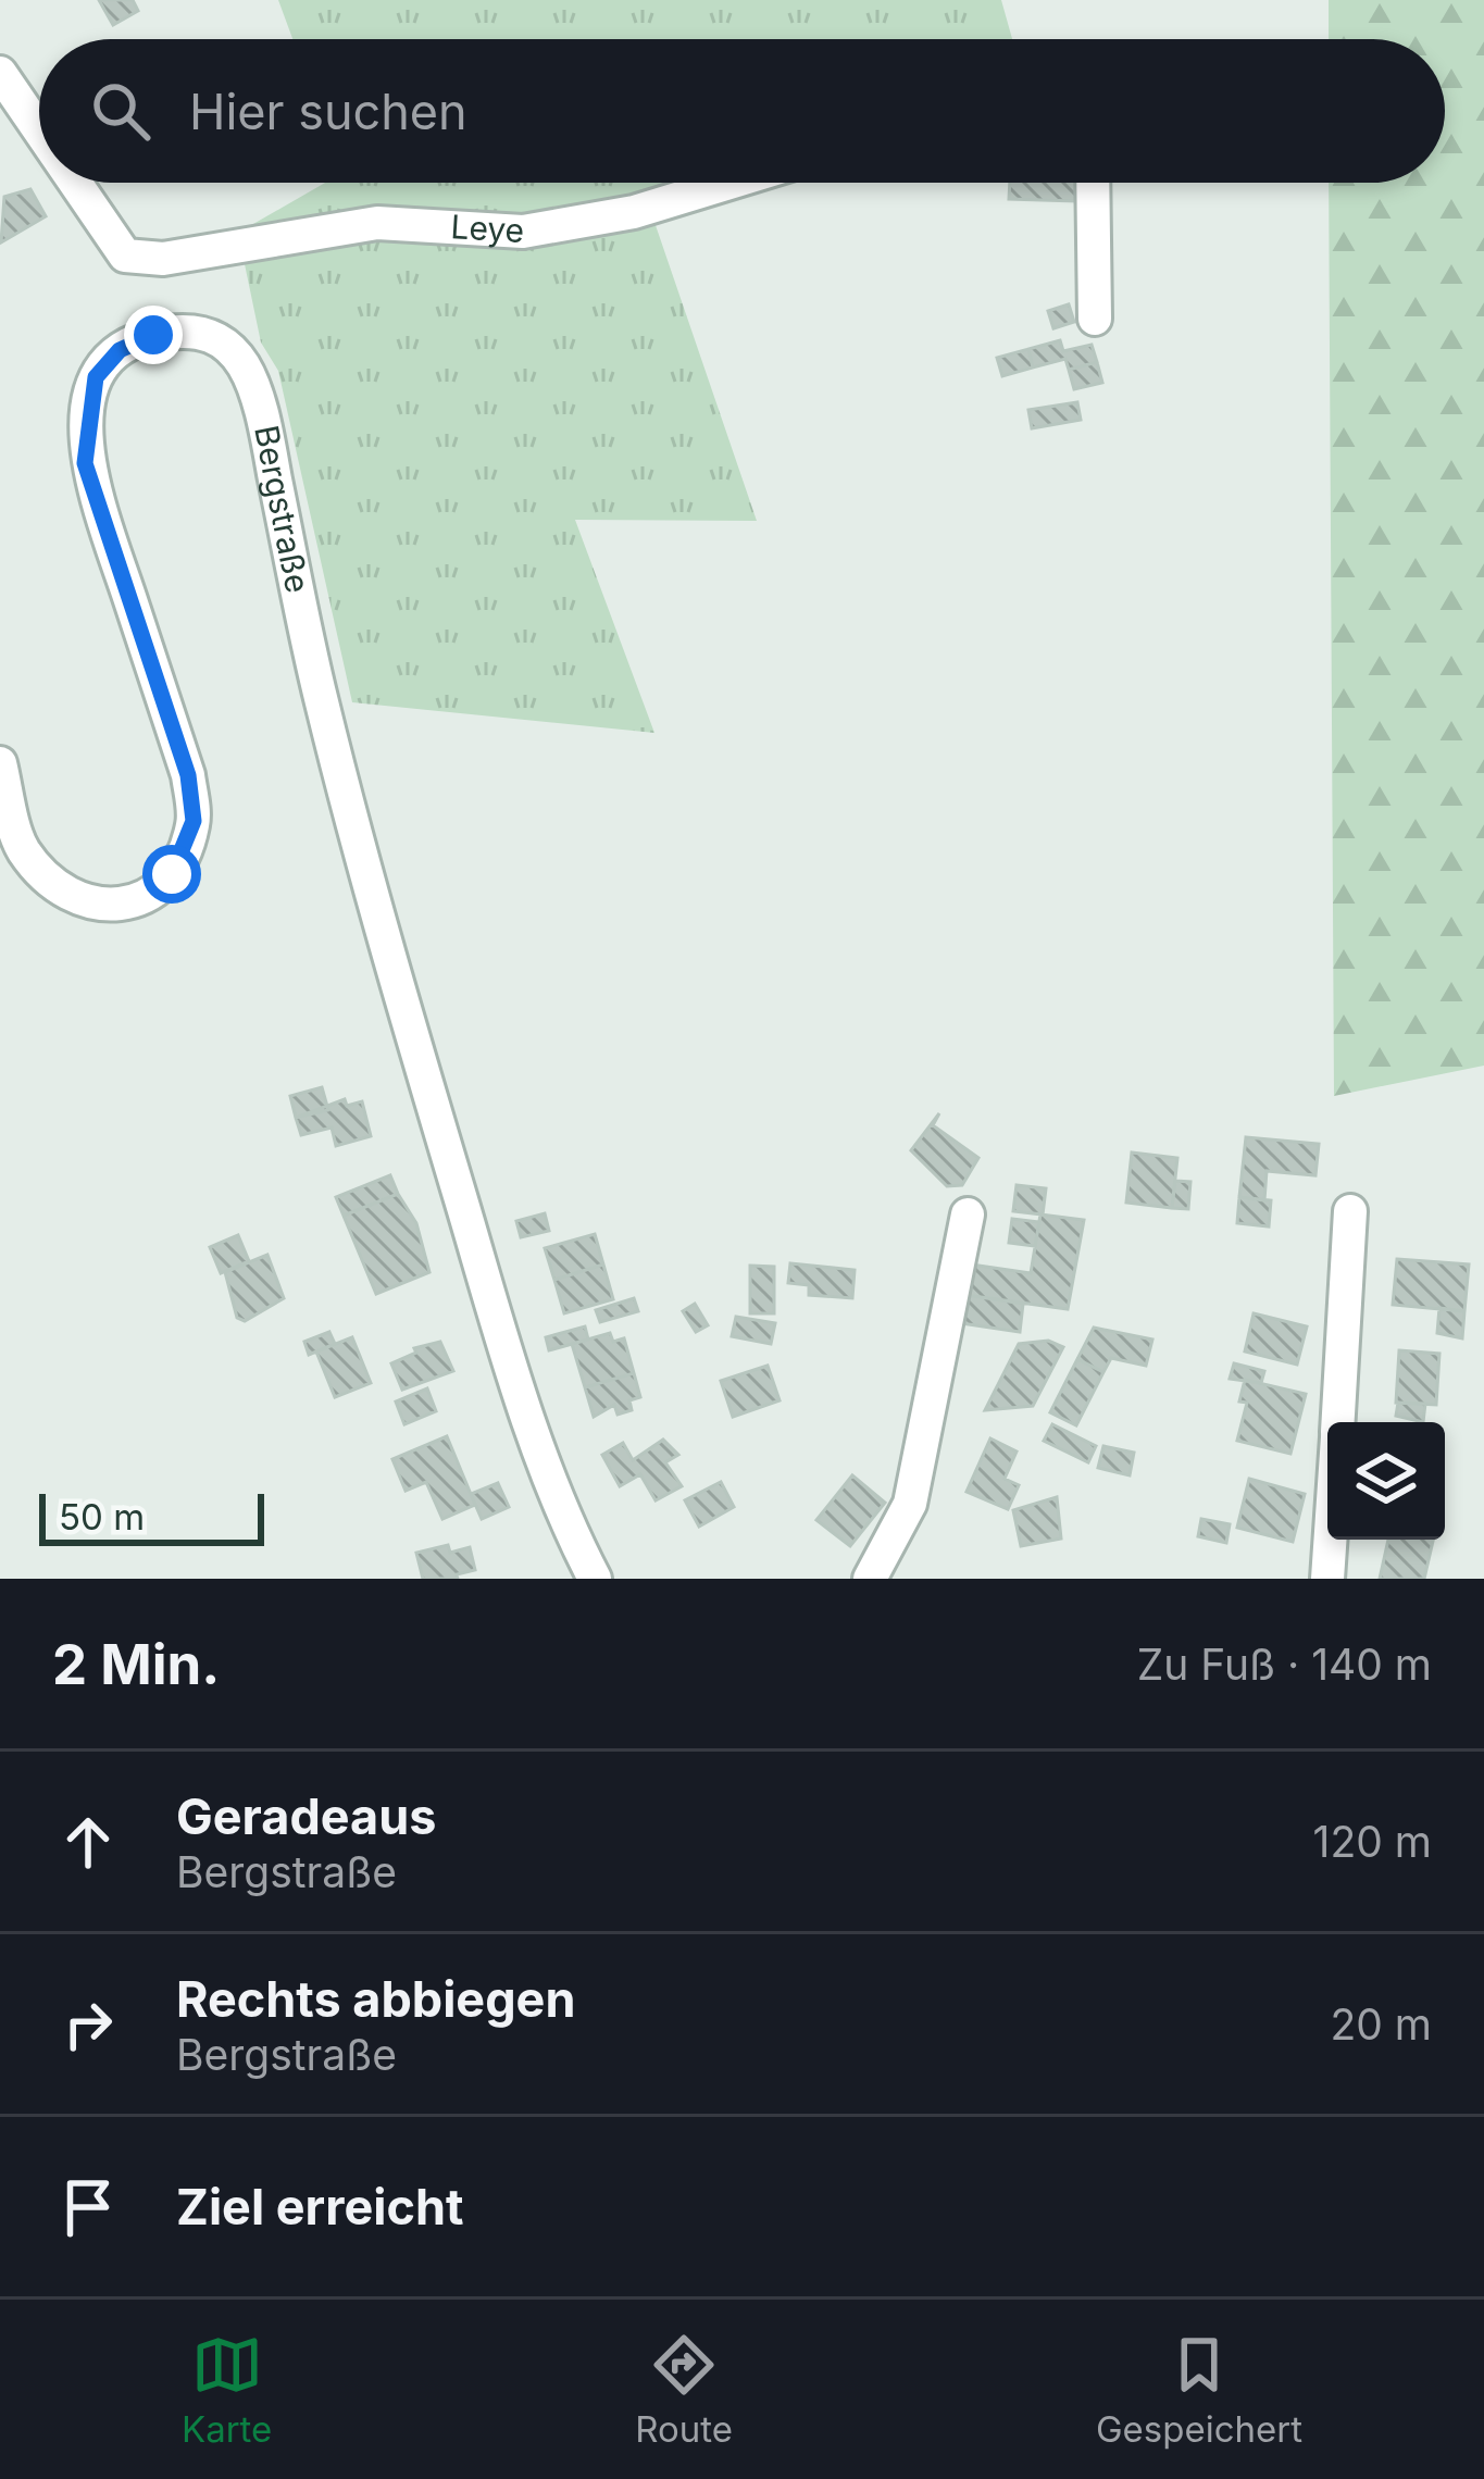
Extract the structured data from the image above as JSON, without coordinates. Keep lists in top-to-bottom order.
{
  "streets": {
    "street": ["Leye", "Bergstraße"]
  },
  "scale_bar": "50 m",
  "page": {
    "search": "Hier suchen",
    "scale": "50 m",
    "heading": ["2 Min.", "Zu Fuß · 140 m"],
    "list": [
      ["Geradeaus", "Bergstraße", "120 m"],
      ["Rechts abbiegen", "Bergstraße", "20 m"],
      "Ziel erreicht"
    ],
    "nav": ["Karte", "Route", "Gespeichert"]
  }
}
